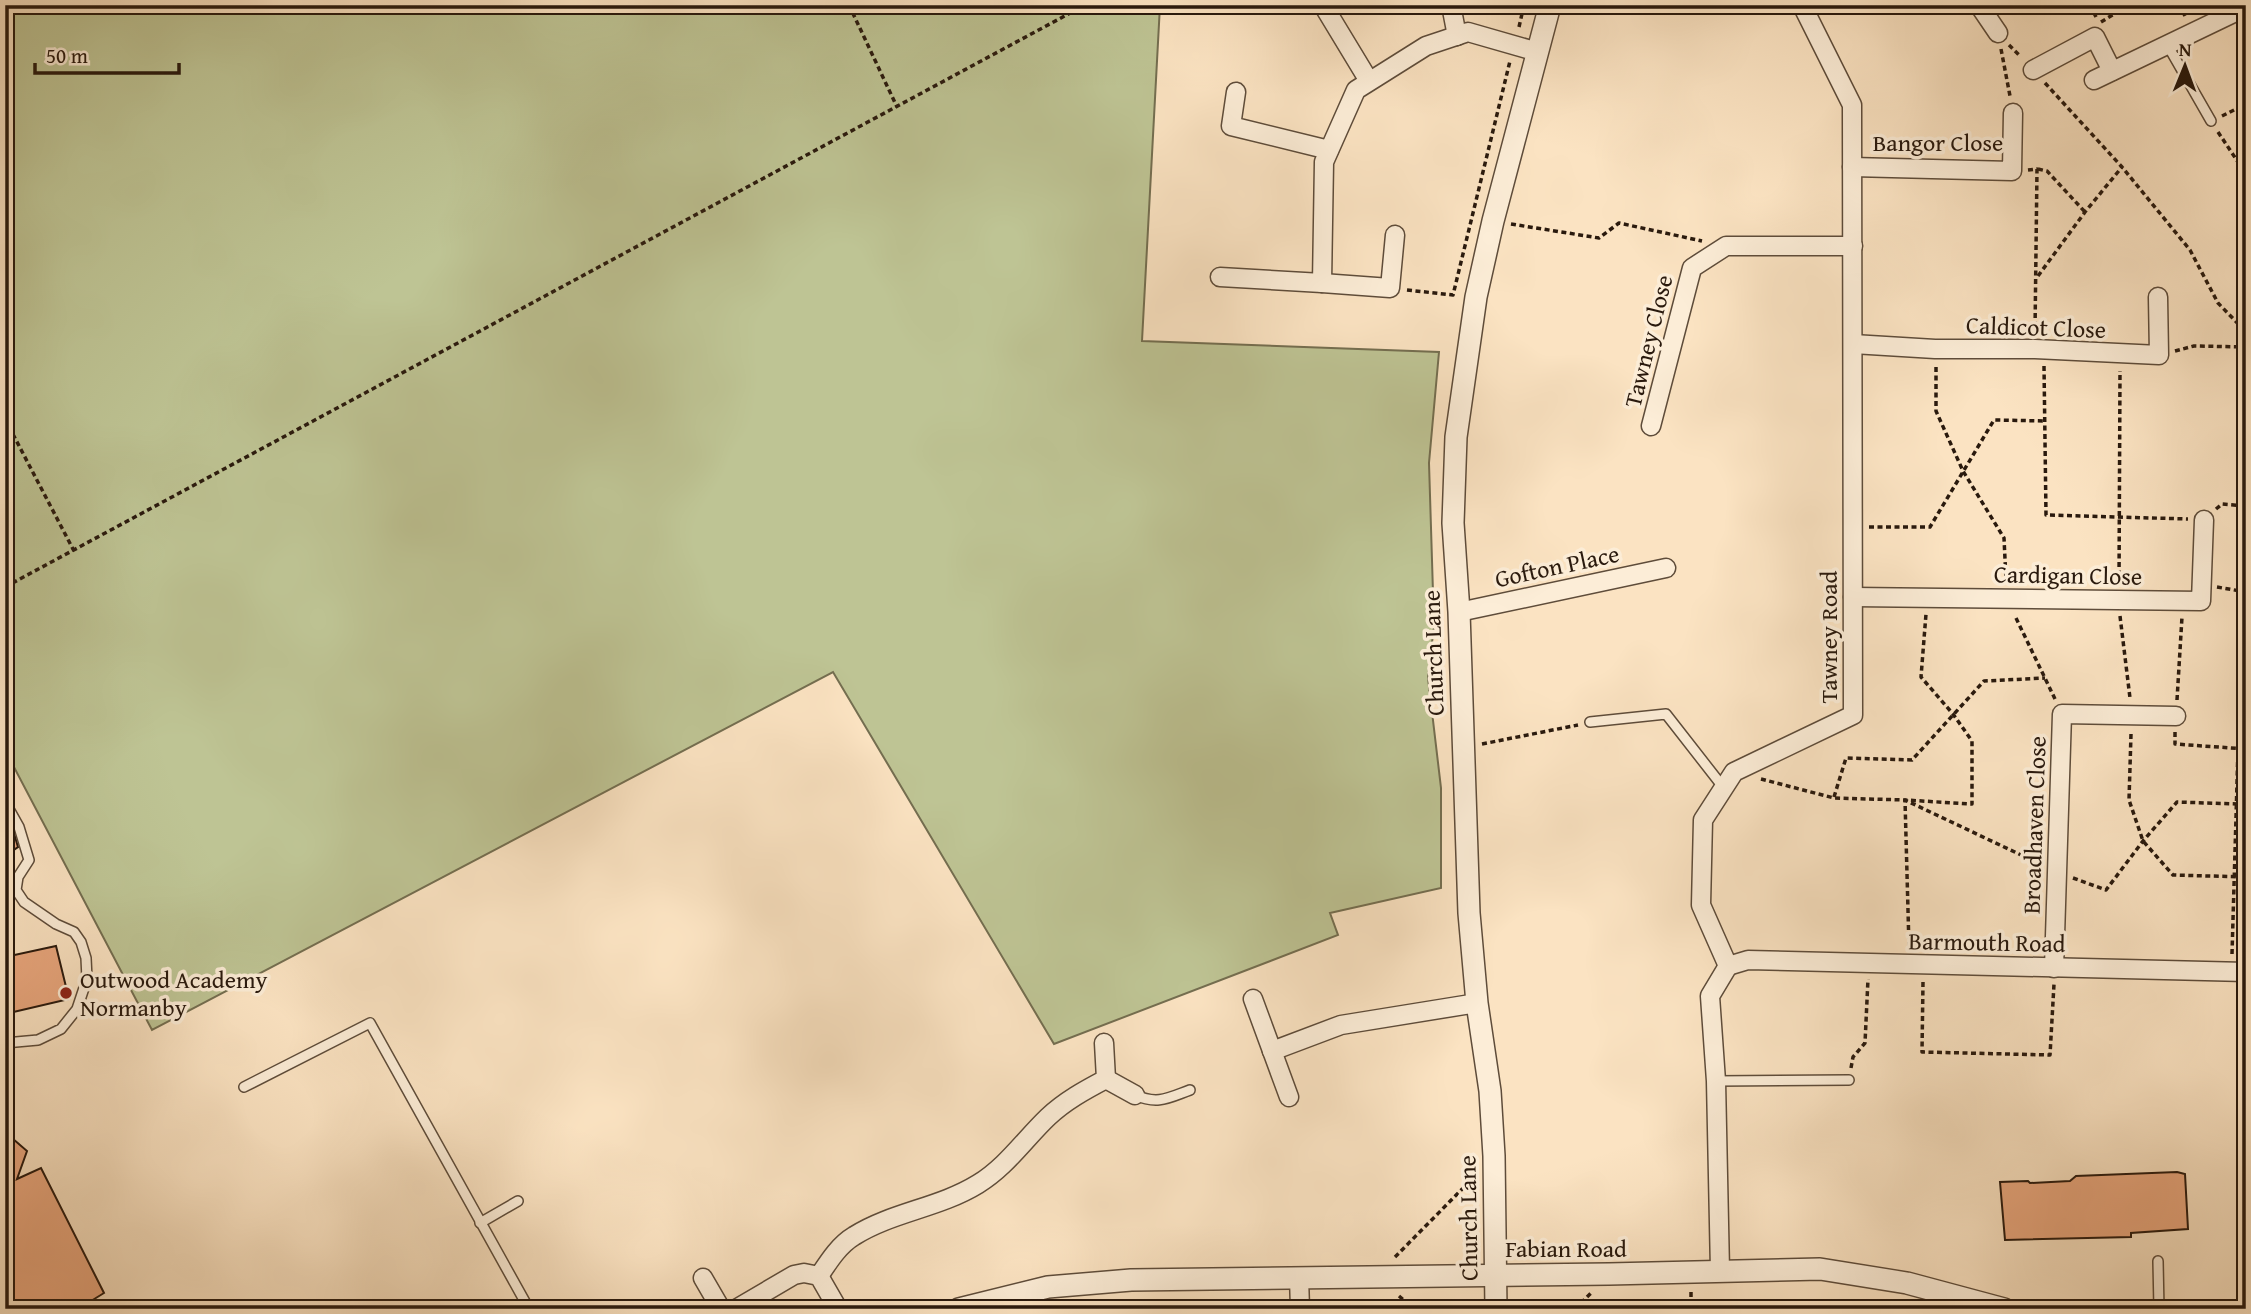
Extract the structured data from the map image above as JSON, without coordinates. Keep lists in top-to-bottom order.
{
  "streets": {
    "street": [
      "Bangor Close",
      "Caldicot Close",
      "Tawney Close",
      "Gofton Place",
      "Cardigan Close",
      "Tawney Road",
      "Church Lane",
      "Broadhaven Close",
      "Barmouth Road",
      "Fabian Road"
    ]
  },
  "crossings": [
    ["Bangor Close", "Tawney Road"],
    ["Caldicot Close", "Tawney Road"],
    ["Gofton Place", "Church Lane"],
    ["Cardigan Close", "Tawney Road"],
    ["Tawney Road", "Barmouth Road"],
    ["Church Lane", "Fabian Road"],
    ["Broadhaven Close", "Barmouth Road"]
  ],
  "places": ["Outwood Academy Normanby"],
  "scale_bar": "50 m",
  "north": "top"
}
